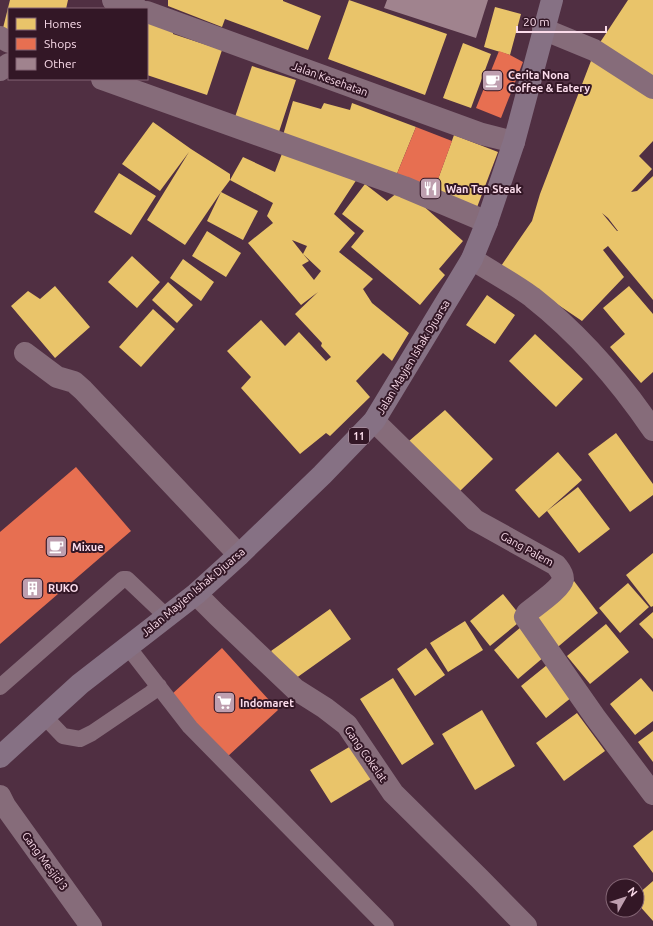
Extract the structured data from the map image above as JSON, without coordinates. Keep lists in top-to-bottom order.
{
  "streets": {
    "main road": ["Jalan Mayjen Ishak Djuarsa", "11"],
    "street": [
      "Jalan Kesehatan",
      "Gang Palem",
      "Gang Cokelat",
      "Gang Mesjid 3"
    ]
  },
  "crossings": [
    ["Jalan Kesehatan", "Jalan Mayjen Ishak Djuarsa"],
    ["Jalan Mayjen Ishak Djuarsa", "Gang Palem"],
    ["Jalan Mayjen Ishak Djuarsa", "Gang Cokelat"]
  ],
  "places": {
    "cafe": ["Cerita Nona Coffee & Eatery", "Mixue"],
    "restaurant": ["Wan Ten Steak"],
    "building": ["RUKO"],
    "supermarket": ["Indomaret"]
  },
  "legend": ["Homes", "Shops", "Other"],
  "scale_bar": "20 m",
  "north": "top right"
}
